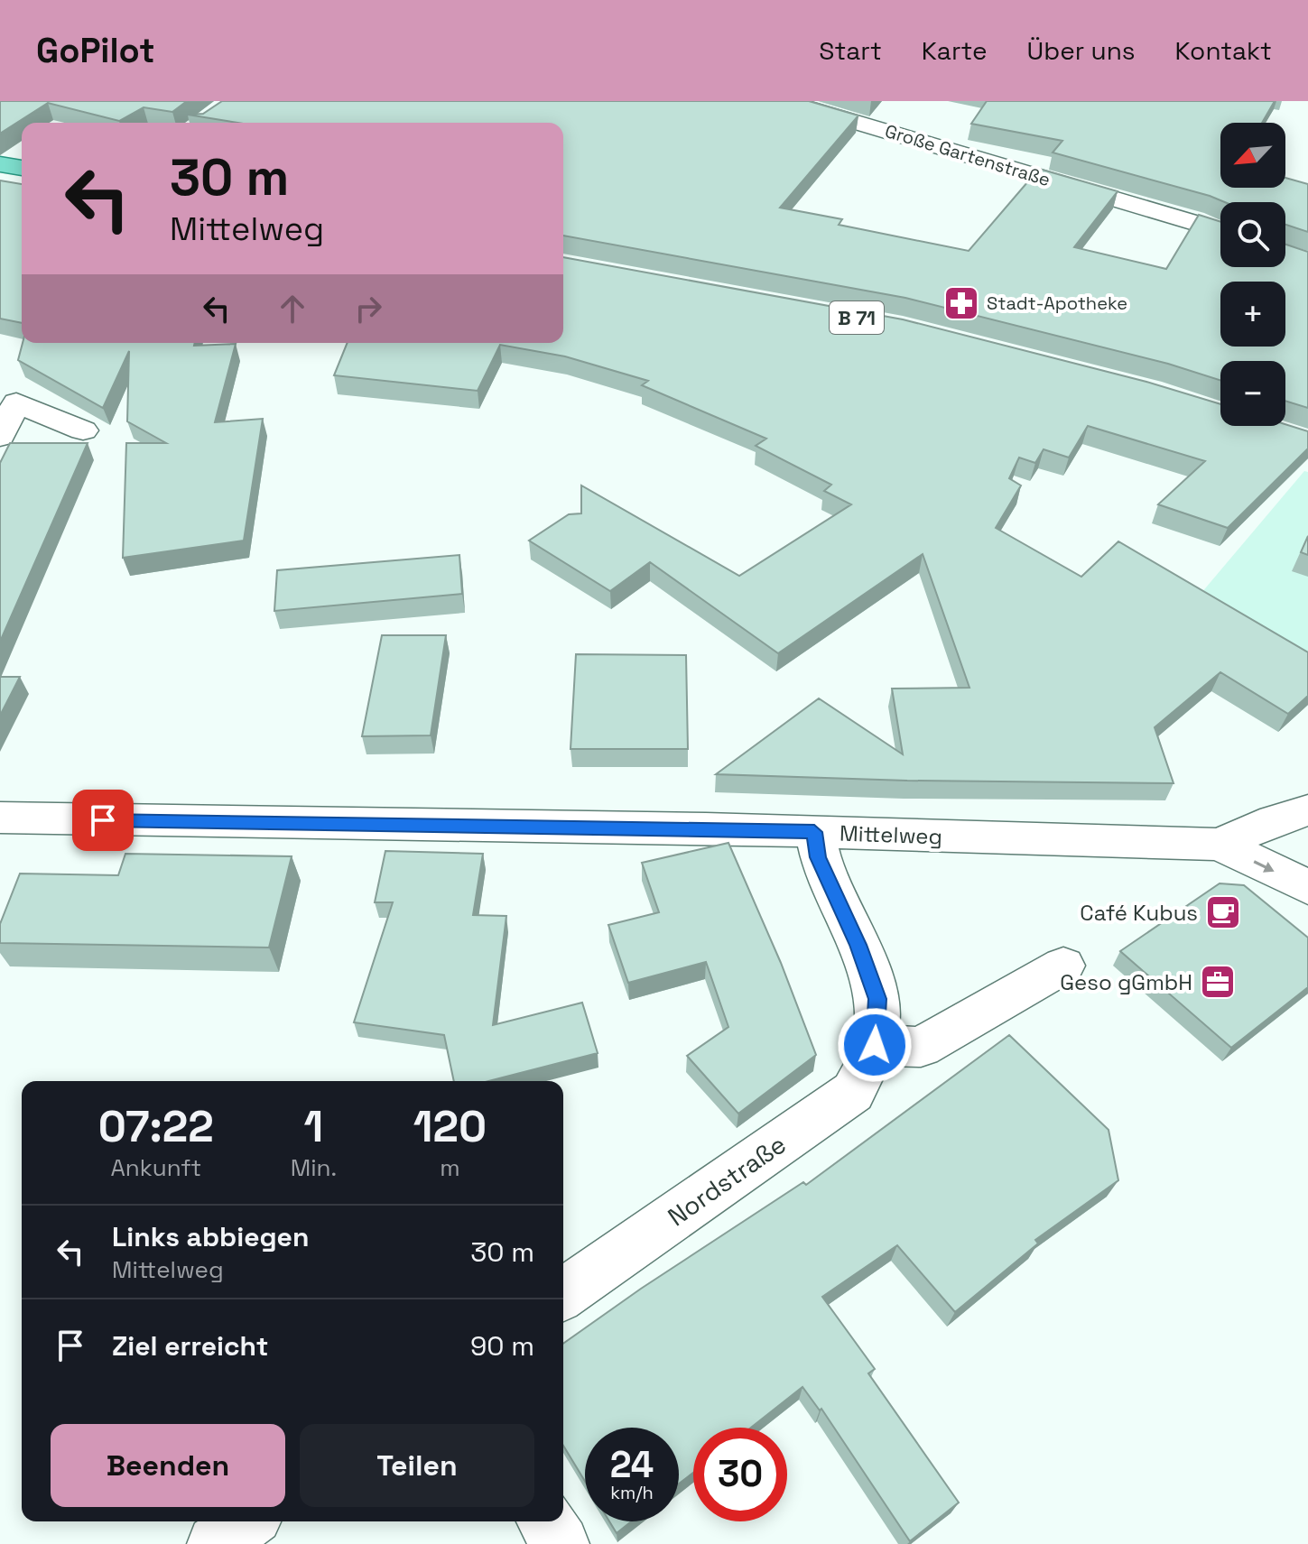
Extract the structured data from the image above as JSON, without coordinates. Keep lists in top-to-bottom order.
{
  "streets": {
    "street": ["Große Gartenstraße", "Mittelweg", "Nordstraße"]
  },
  "crossings": [
    ["Mittelweg", "Nordstraße"]
  ],
  "places": {
    "pharmacy": ["Stadt-Apotheke"],
    "cafe": ["Café Kubus"],
    "office": ["Geso gGmbH"]
  },
  "north": "bottom left",
  "page": {
    "header": "GoPilot",
    "nav": [
      "Start",
      "Karte",
      "Über uns",
      "Kontakt"
    ],
    "map_buttons": ["+", "−"],
    "turn": ["30 m", "Mittelweg"],
    "eta": [
      "07:22",
      "Ankunft",
      "1",
      "Min.",
      "120",
      "m"
    ],
    "list": [
      {
        "name": "Links abbiegen",
        "note": "Mittelweg",
        "value": "30 m"
      },
      {
        "name": "Ziel erreicht",
        "value": "90 m"
      }
    ],
    "buttons": ["Beenden", "Teilen"],
    "speed": "24 km/h",
    "limit": "30"
  }
}
